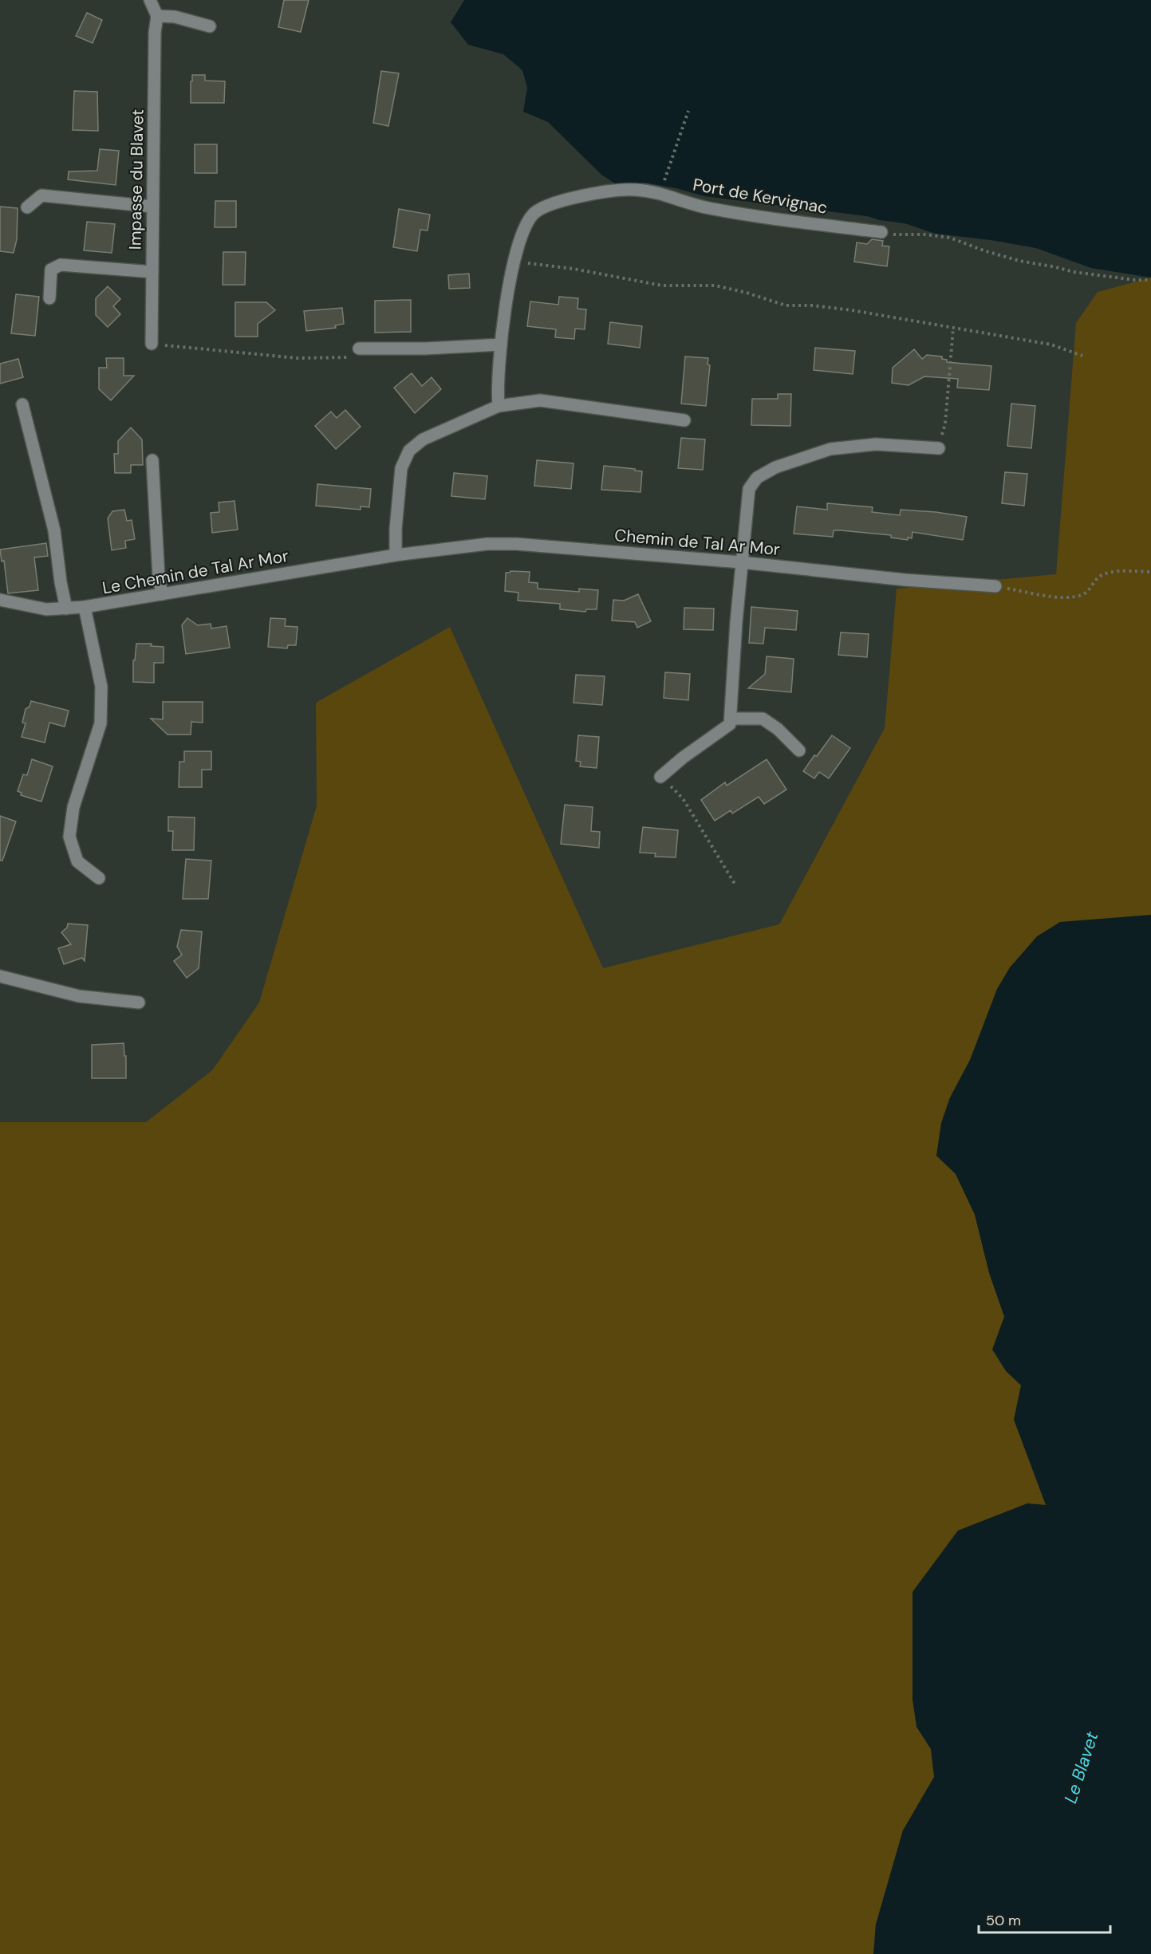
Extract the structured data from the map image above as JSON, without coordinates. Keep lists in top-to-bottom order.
{
  "streets": {
    "street": [
      "Impasse du Blavet",
      "Port de Kervignac",
      "Chemin de Tal Ar Mor",
      "Le Chemin de Tal Ar Mor"
    ]
  },
  "crossings": [
    ["Chemin de Tal Ar Mor", "Le Chemin de Tal Ar Mor"]
  ],
  "water": ["Le Blavet"],
  "scale_bar": "50 m"
}
